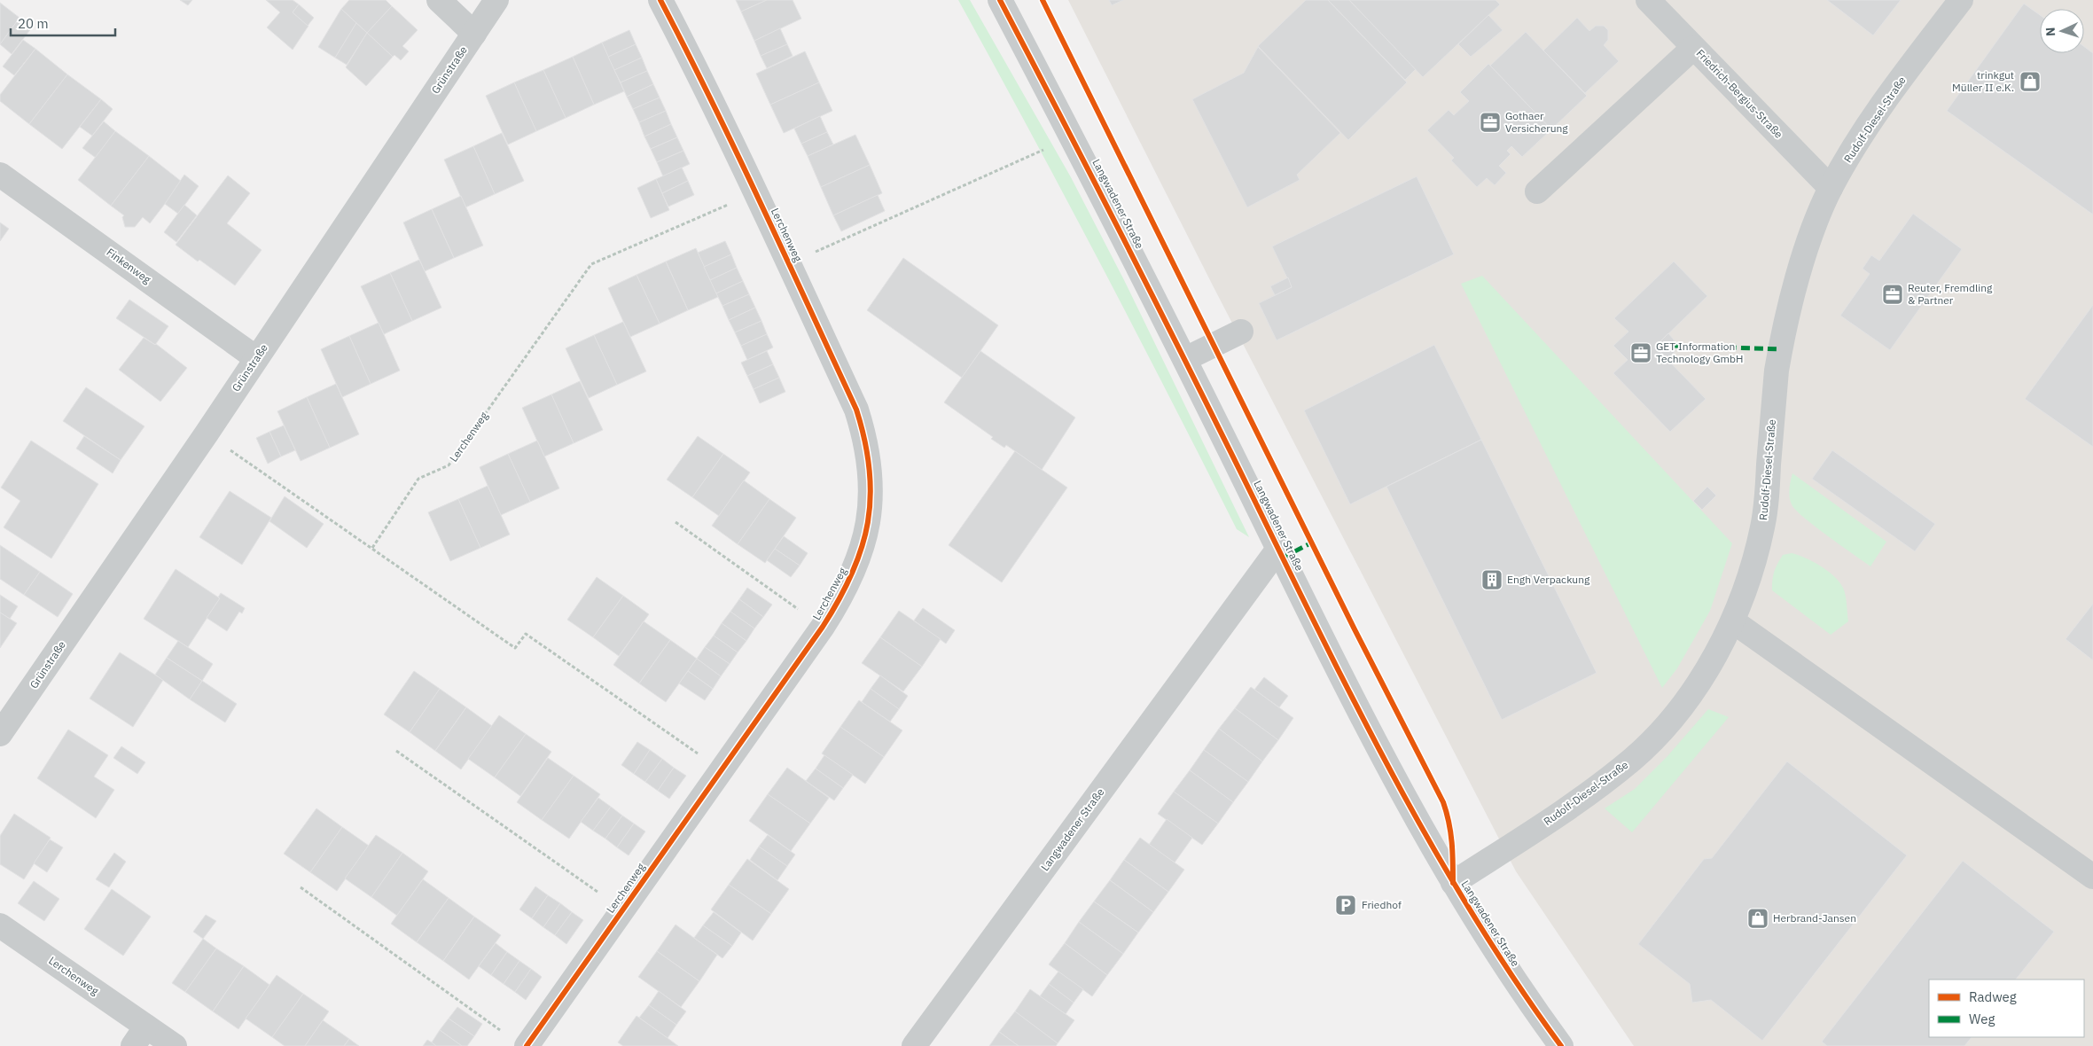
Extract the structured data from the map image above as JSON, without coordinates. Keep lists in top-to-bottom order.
{
  "streets": {
    "street": [
      "Grünstraße",
      "Friedrich-Bergius-Straße",
      "Rudolf-Diesel-Straße",
      "Langwadener Straße",
      "Lerchenweg",
      "Finkenweg"
    ]
  },
  "crossings": [
    ["Grünstraße", "Finkenweg"],
    ["Friedrich-Bergius-Straße", "Rudolf-Diesel-Straße"],
    ["Rudolf-Diesel-Straße", "Langwadener Straße"]
  ],
  "places": {
    "shop": ["trinkgut Müller II e.K.", "Herbrand-Jansen"],
    "office": ["Gothaer Versicherung", "Reuter, Fremdling & Partner", "GET Information Technology GmbH"],
    "building": ["Engh Verpackung"],
    "parking": ["Friedhof"]
  },
  "legend": ["Radweg", "Weg"],
  "scale_bar": "20 m",
  "north": "left"
}
